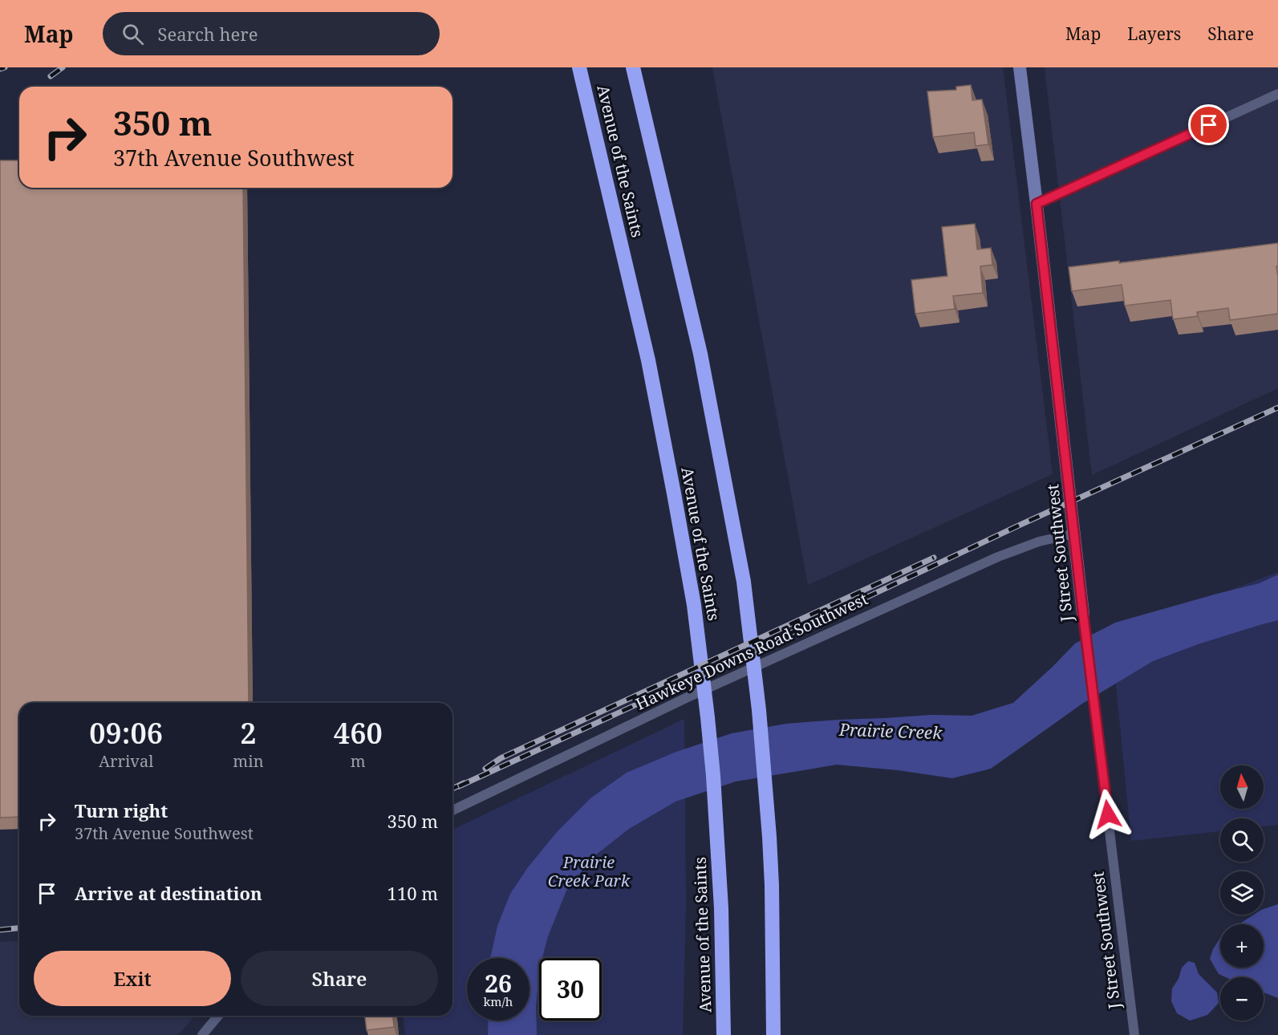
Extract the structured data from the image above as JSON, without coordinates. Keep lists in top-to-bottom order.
{
  "streets": {
    "highway": ["Avenue of the Saints"],
    "street": ["J Street Southwest", "Hawkeye Downs Road Southwest"]
  },
  "crossings": [
    ["J Street Southwest", "Hawkeye Downs Road Southwest"]
  ],
  "water": ["Prairie Creek"],
  "parks": ["Prairie Creek Park"],
  "north": "top",
  "page": {
    "header": "Map",
    "search": "Search here",
    "nav": ["Map", "Layers", "Share"],
    "turn": ["350 m", "37th Avenue Southwest"],
    "eta": [
      "09:06",
      "Arrival",
      "2",
      "min",
      "460",
      "m"
    ],
    "map_buttons": ["+", "−"],
    "list": [
      {
        "name": "Turn right",
        "note": "37th Avenue Southwest",
        "value": "350 m"
      },
      {
        "name": "Arrive at destination",
        "value": "110 m"
      }
    ],
    "buttons": ["Exit", "Share"],
    "speed": "26 km/h",
    "limit": "30"
  }
}
